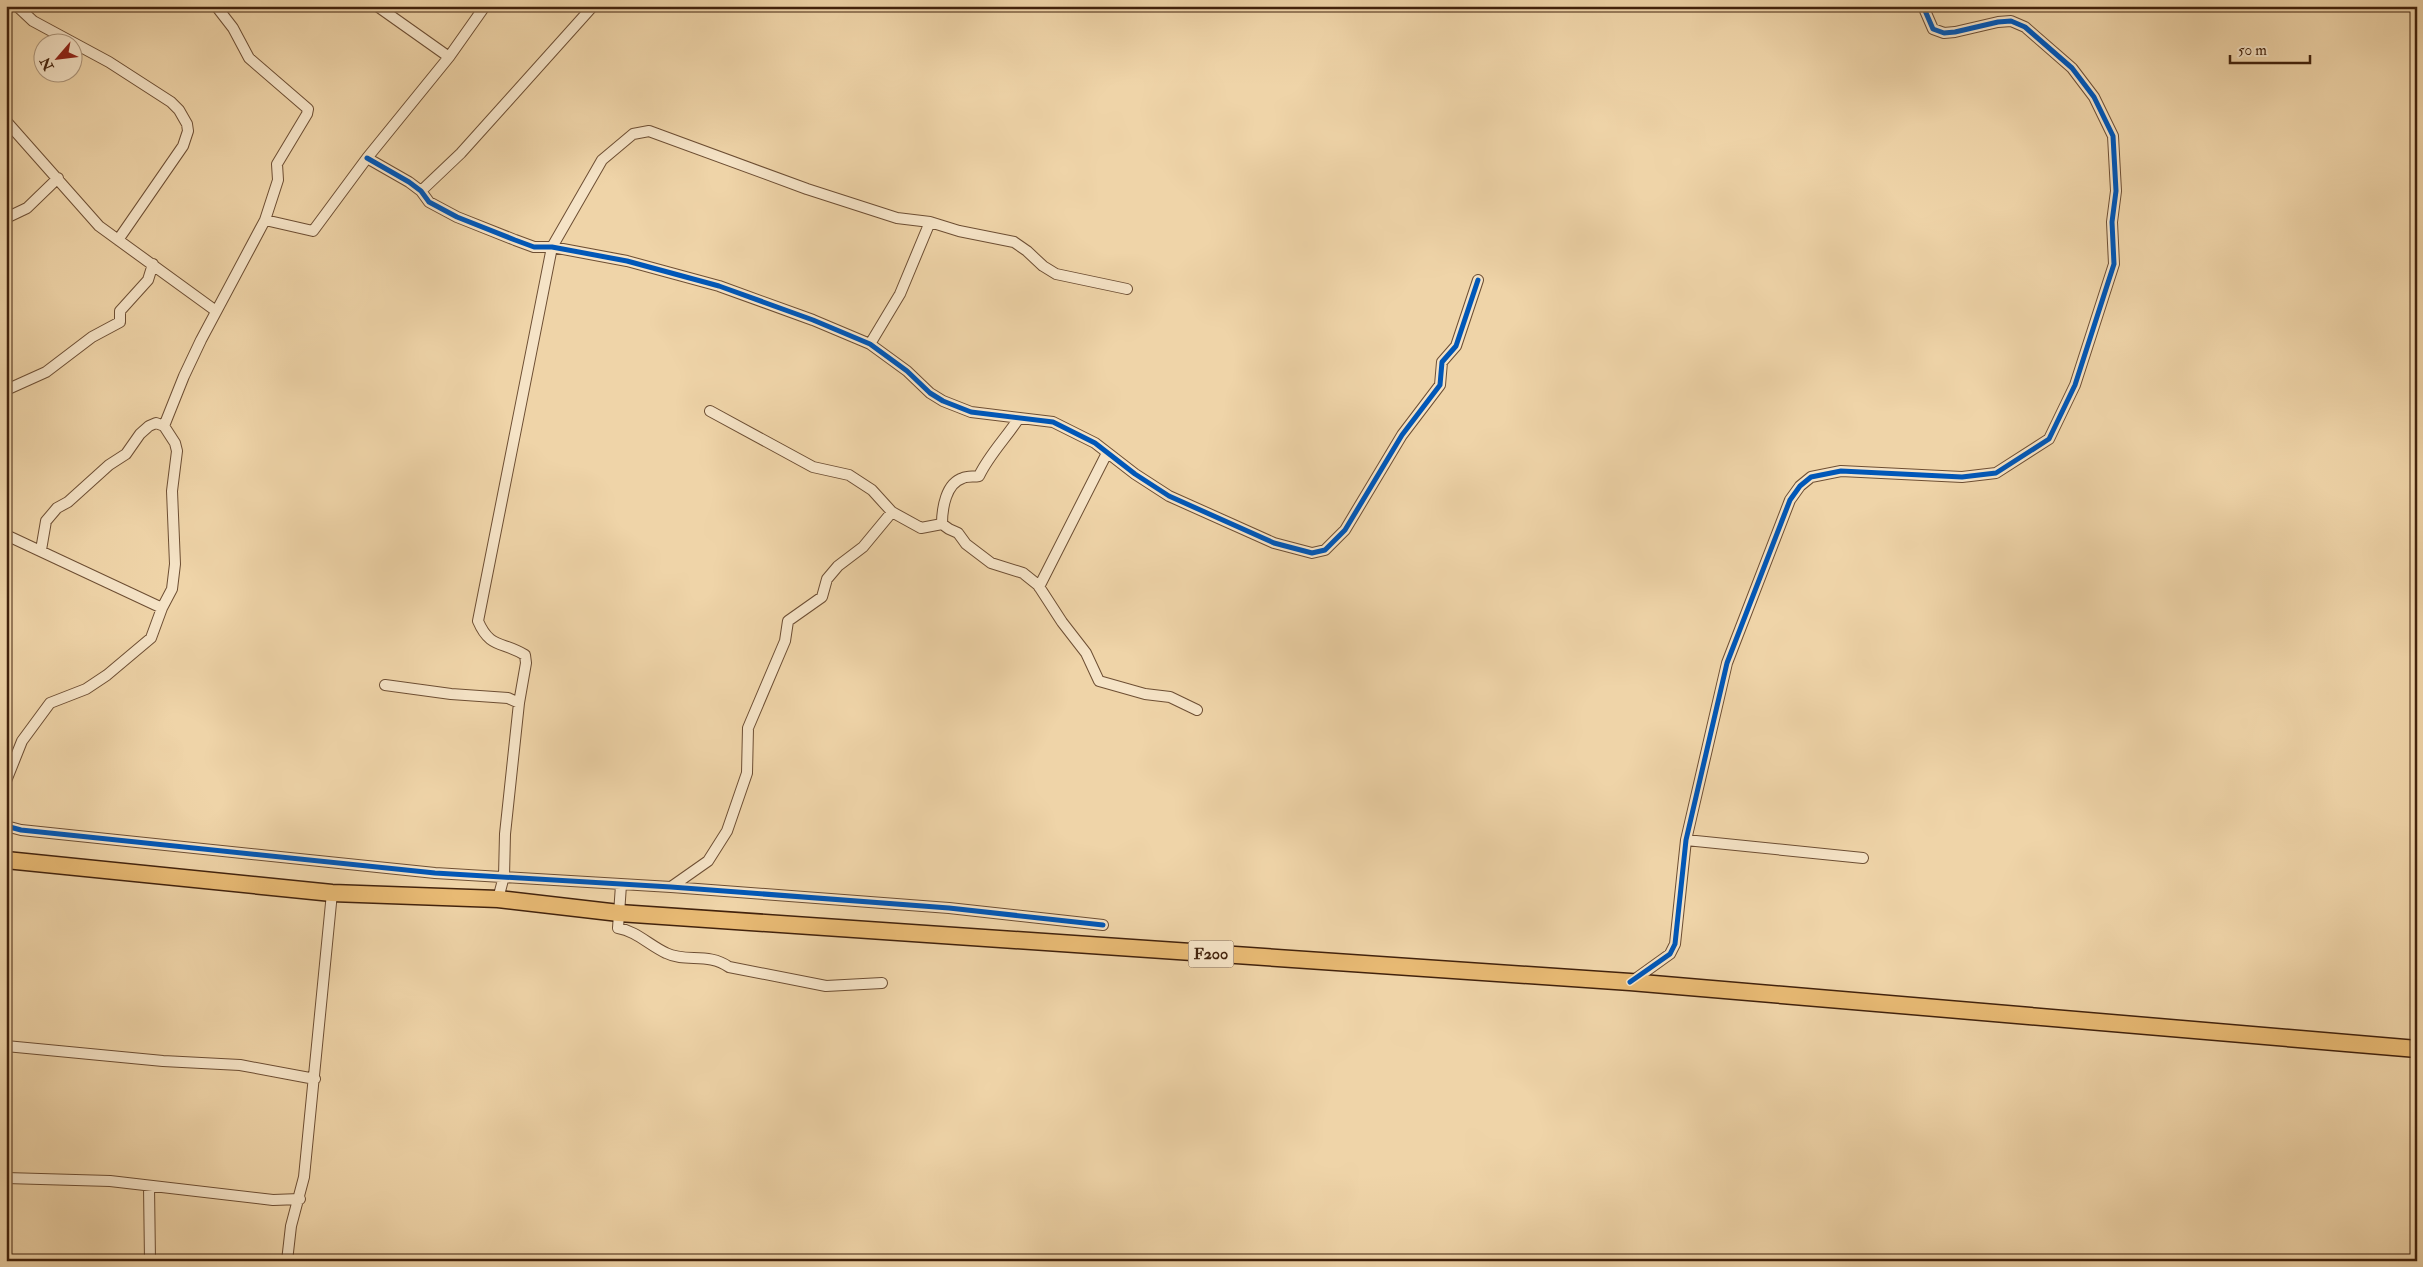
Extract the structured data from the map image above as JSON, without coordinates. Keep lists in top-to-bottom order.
{
  "streets": {
    "main road": ["F200"]
  },
  "scale_bar": "50 m",
  "north": "bottom left"
}
